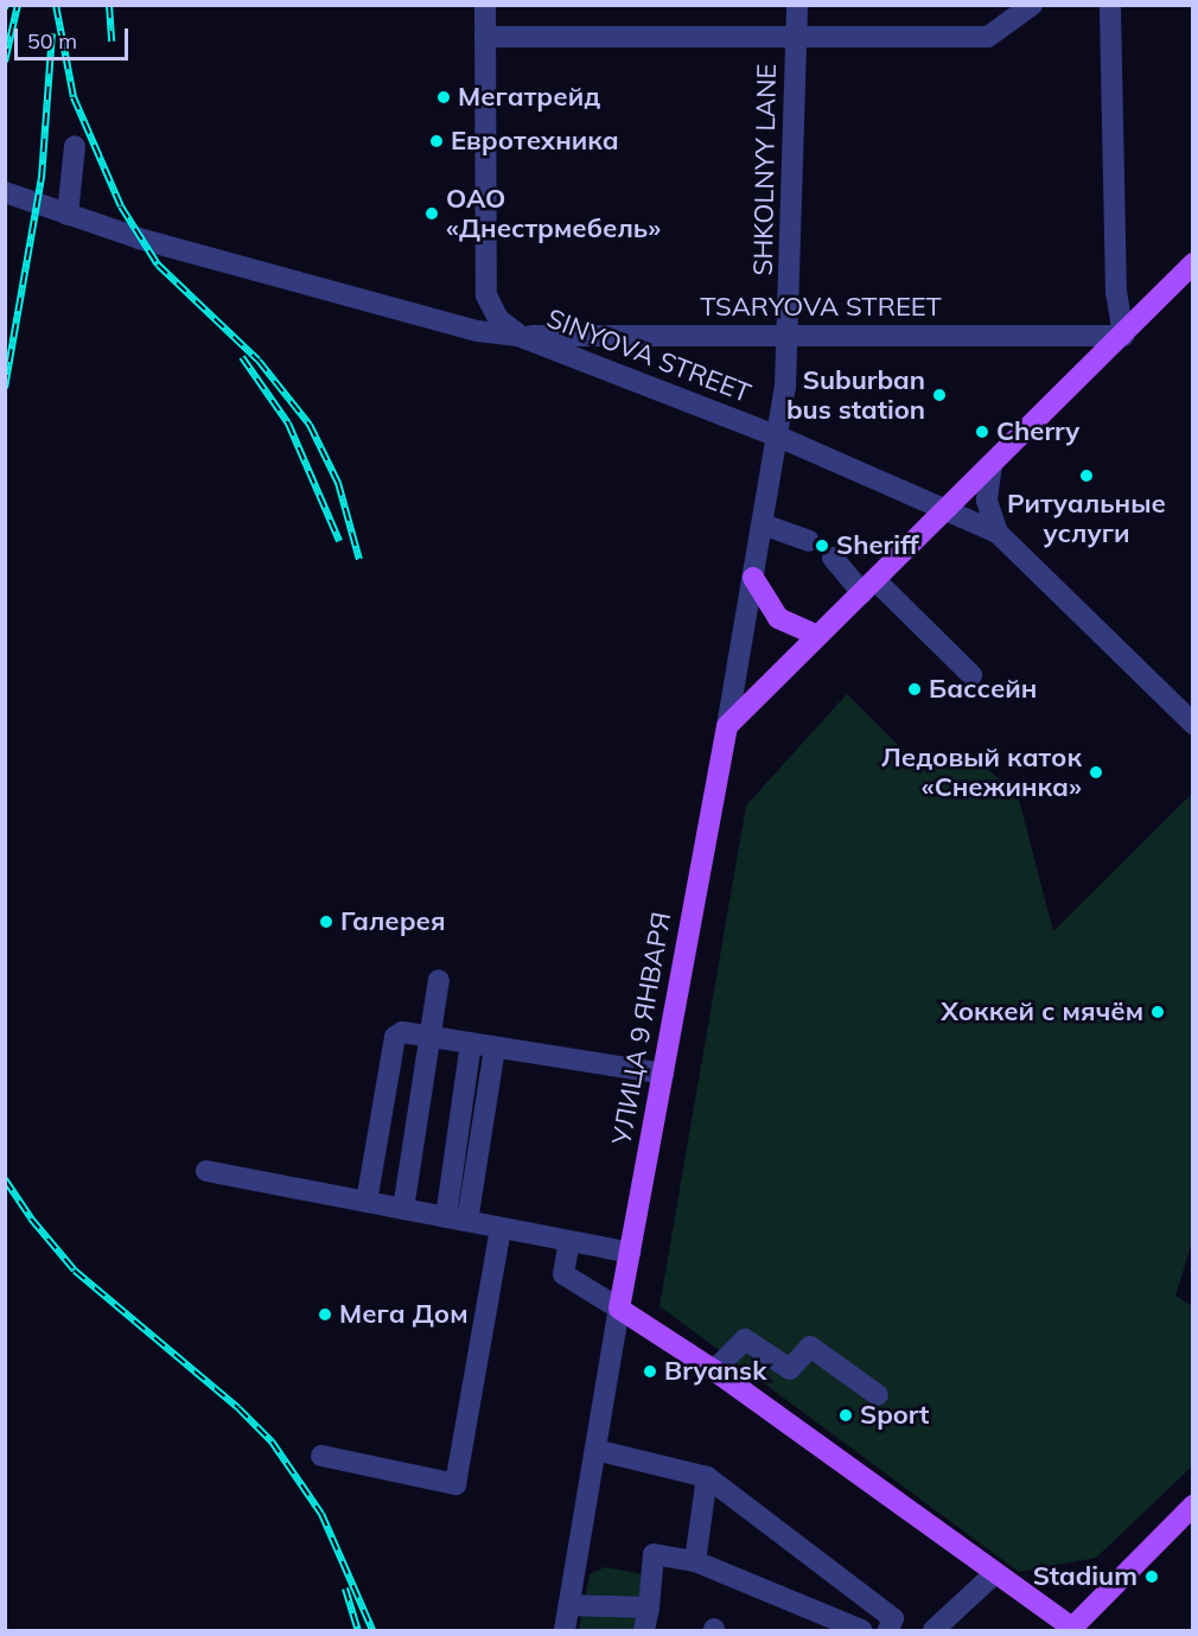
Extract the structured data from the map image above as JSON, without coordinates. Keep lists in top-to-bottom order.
{
  "streets": {
    "main road": ["УЛИЦА 9 ЯНВАРЯ"],
    "street": ["SHKOLNYY LANE", "TSARYOVA STREET", "SINYOVA STREET"]
  },
  "crossings": [
    ["SHKOLNYY LANE", "TSARYOVA STREET"],
    ["SHKOLNYY LANE", "SINYOVA STREET"],
    ["SHKOLNYY LANE", "УЛИЦА 9 ЯНВАРЯ"],
    ["TSARYOVA STREET", "SINYOVA STREET"],
    ["SINYOVA STREET", "УЛИЦА 9 ЯНВАРЯ"]
  ],
  "places": [
    "Мегатрейд",
    "Евротехника",
    "ОАО «Днестрмебель»",
    "Suburban bus station",
    "Cherry",
    "Ритуальные услуги",
    "Sheriff",
    "Бассейн",
    "Ледовый каток «Снежинка»",
    "Галерея",
    "Хоккей с мячём",
    "Мега Дом",
    "Bryansk",
    "Sport",
    "Stadium"
  ],
  "scale_bar": "50 m"
}
